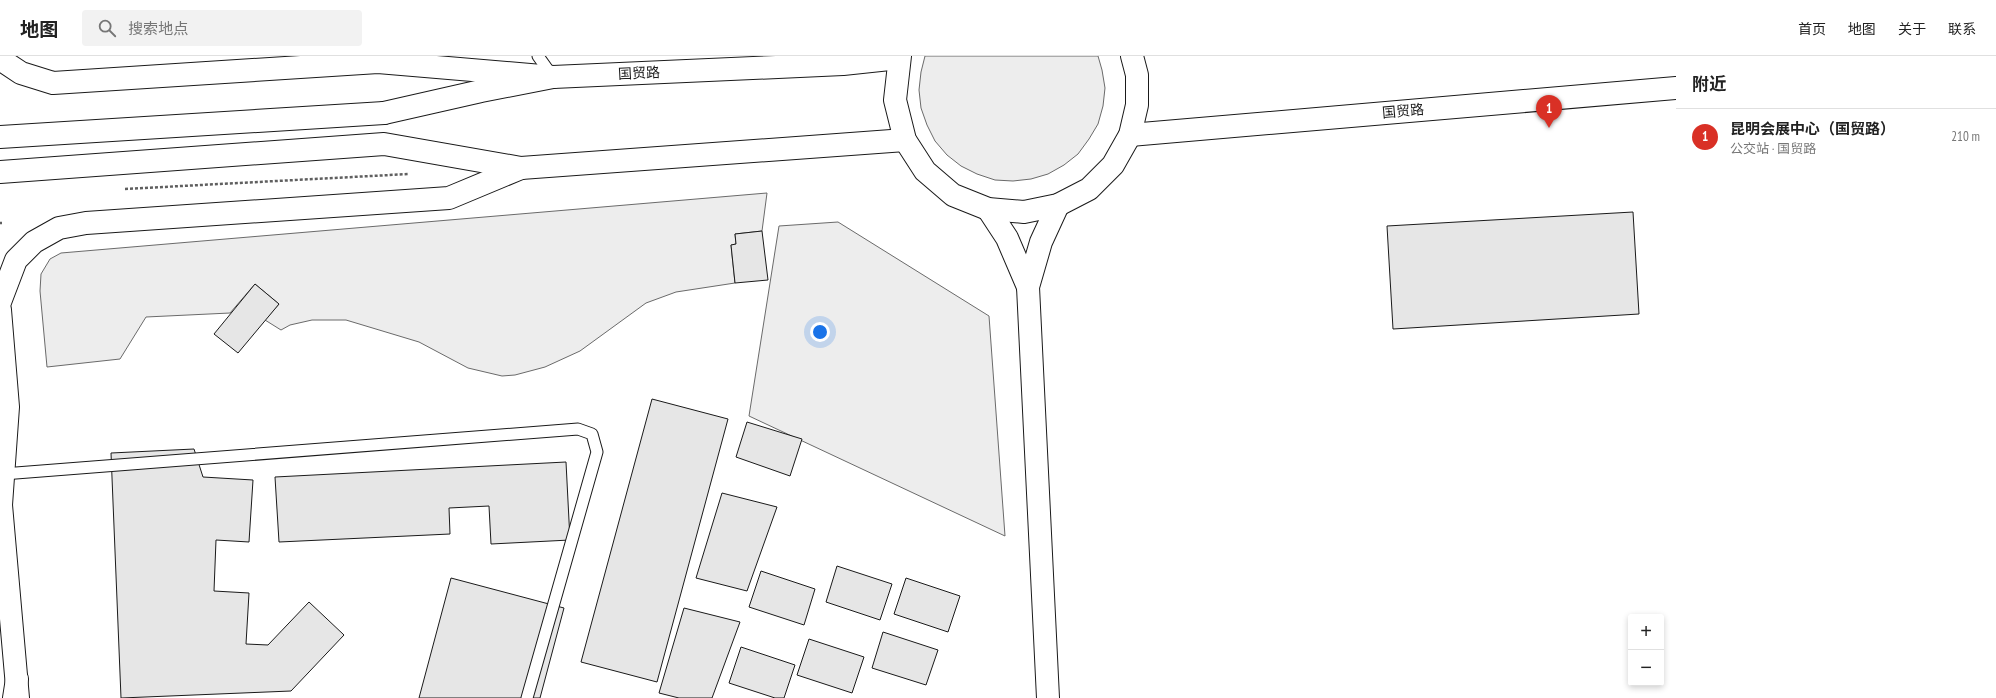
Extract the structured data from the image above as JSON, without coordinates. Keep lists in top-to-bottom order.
{
  "streets": {
    "main road": ["国贸路"]
  },
  "page": {
    "header": "地图",
    "search": "搜索地点",
    "nav": [
      "首页",
      "地图",
      "关于",
      "联系"
    ],
    "heading": "附近",
    "pins": "1",
    "list": [
      {
        "mark": "1",
        "name": "昆明会展中心（国贸路）",
        "note": "公交站 · 国贸路",
        "value": "210 m"
      }
    ],
    "map_buttons": ["+", "−"]
  }
}
